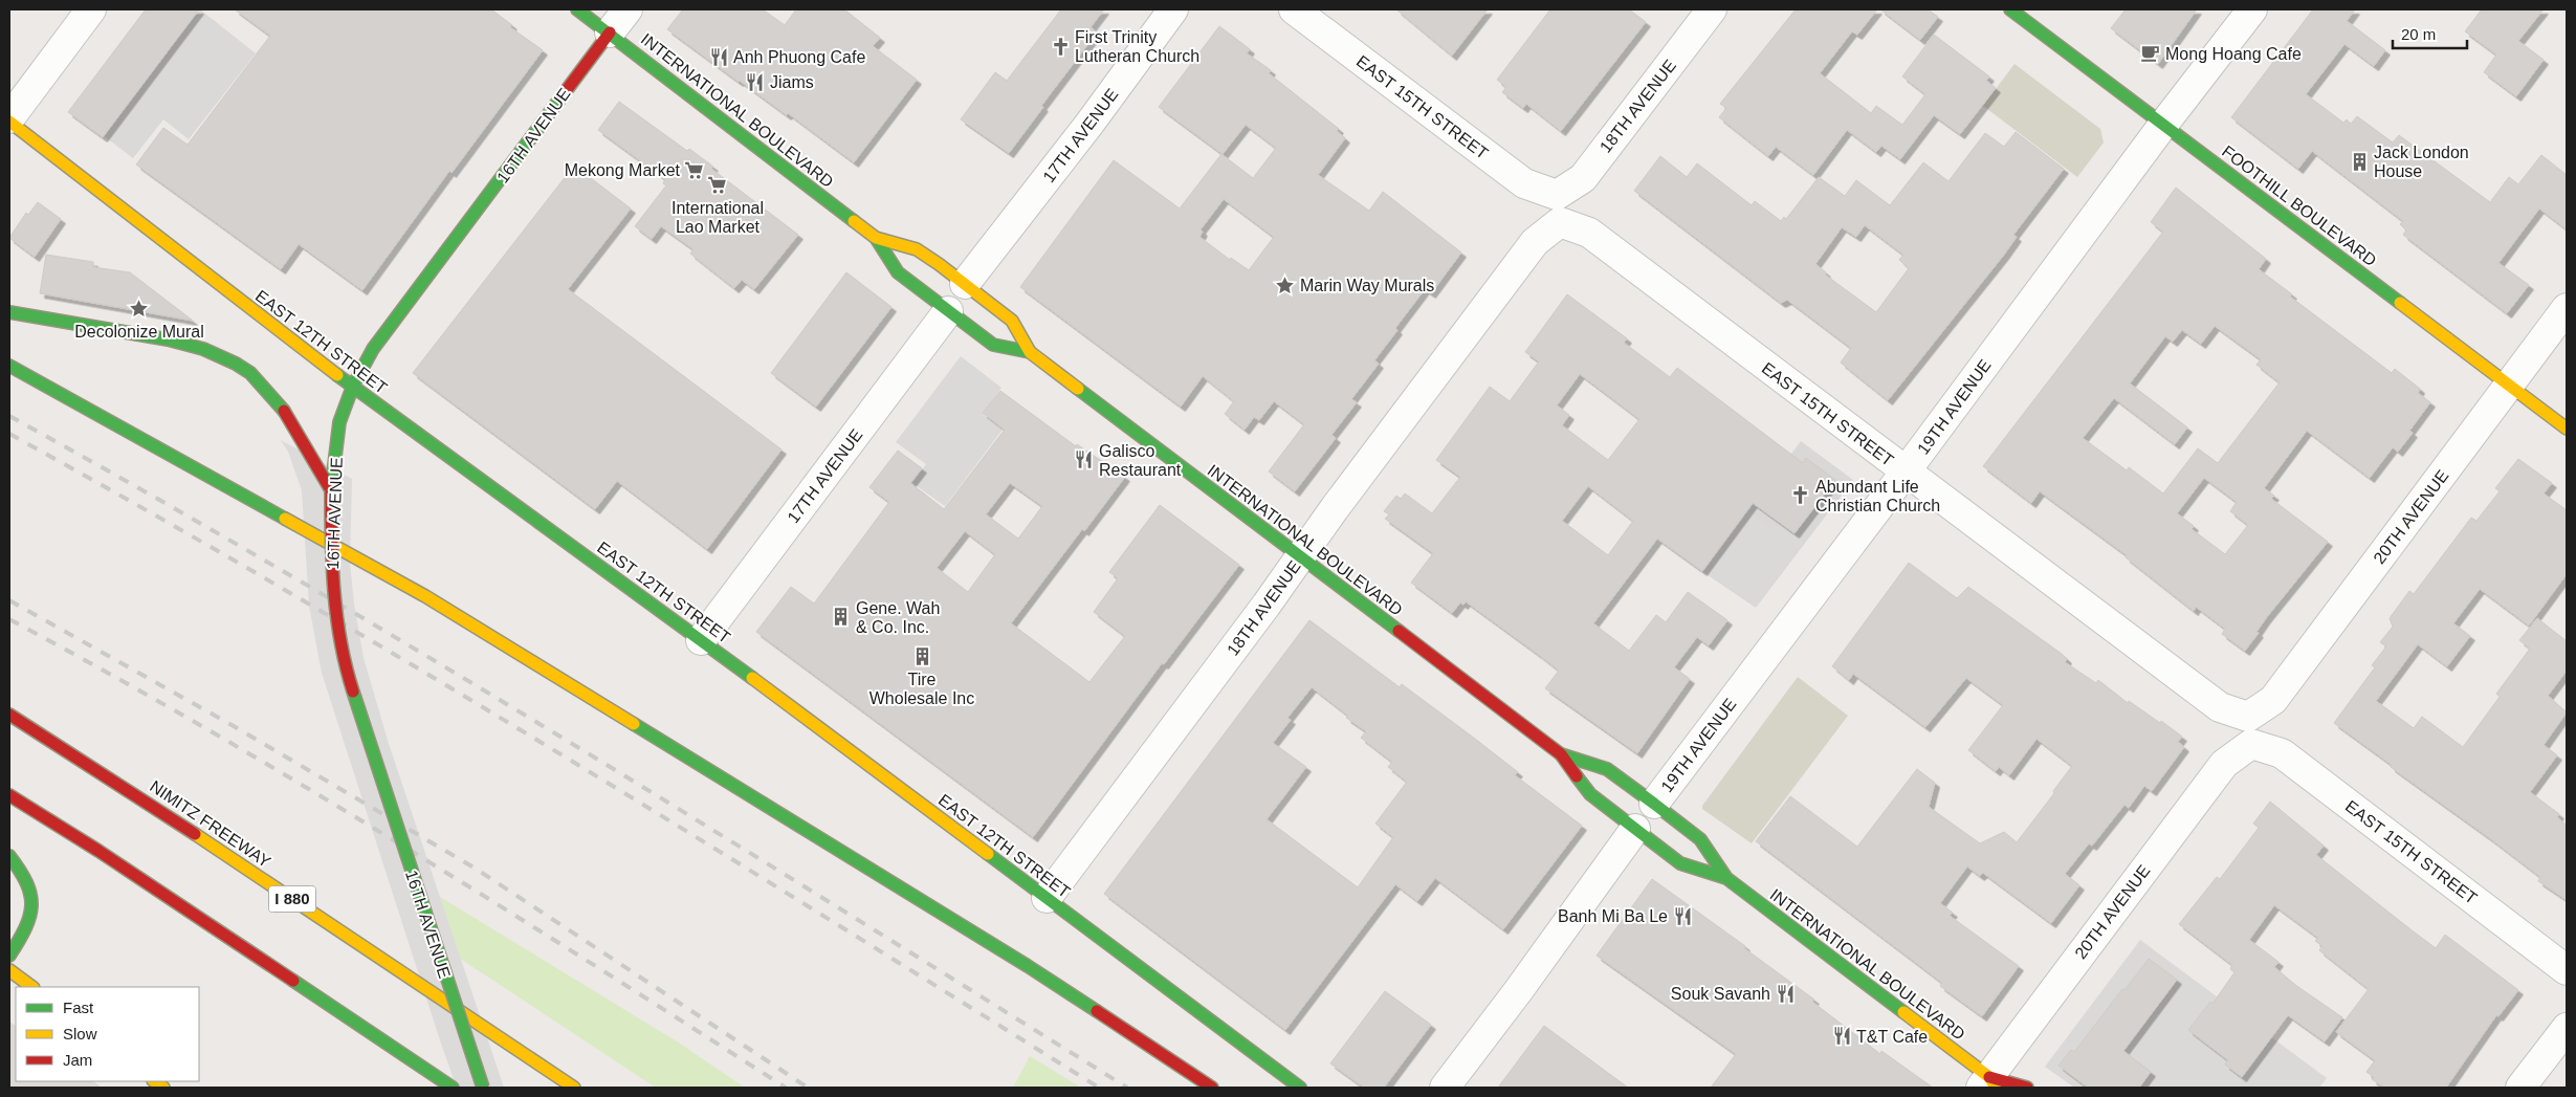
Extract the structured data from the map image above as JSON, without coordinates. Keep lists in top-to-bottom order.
{
  "streets": {
    "main road": [
      "INTERNATIONAL BOULEVARD",
      "16TH AVENUE",
      "FOOTHILL BOULEVARD",
      "EAST 12TH STREET",
      "NIMITZ FREEWAY",
      "I 880"
    ],
    "street": [
      "18TH AVENUE",
      "EAST 15TH STREET",
      "17TH AVENUE",
      "19TH AVENUE",
      "20TH AVENUE"
    ]
  },
  "crossings": [
    ["18TH AVENUE", "EAST 15TH STREET"],
    ["18TH AVENUE", "INTERNATIONAL BOULEVARD"],
    ["18TH AVENUE", "EAST 12TH STREET"],
    ["EAST 15TH STREET", "19TH AVENUE"],
    ["EAST 15TH STREET", "20TH AVENUE"],
    ["INTERNATIONAL BOULEVARD", "16TH AVENUE"],
    ["INTERNATIONAL BOULEVARD", "17TH AVENUE"],
    ["INTERNATIONAL BOULEVARD", "19TH AVENUE"],
    ["INTERNATIONAL BOULEVARD", "20TH AVENUE"],
    ["16TH AVENUE", "EAST 12TH STREET"],
    ["17TH AVENUE", "EAST 12TH STREET"],
    ["FOOTHILL BOULEVARD", "19TH AVENUE"],
    ["FOOTHILL BOULEVARD", "20TH AVENUE"]
  ],
  "places": {
    "church": ["First Trinity Lutheran Church", "Abundant Life Christian Church"],
    "cafe": ["Mong Hoang Cafe"],
    "restaurant": [
      "Anh Phuong Cafe",
      "Jiams",
      "Galisco Restaurant",
      "Banh Mi Ba Le",
      "Souk Savanh",
      "T&T Cafe"
    ],
    "building": ["Jack London House", "Gene. Wah & Co. Inc.", "Tire Wholesale Inc"],
    "supermarket": ["Mekong Market", "International Lao Market"],
    "place": ["Marin Way Murals", "Decolonize Mural"]
  },
  "legend": ["Fast", "Slow", "Jam"],
  "scale_bar": "20 m"
}
